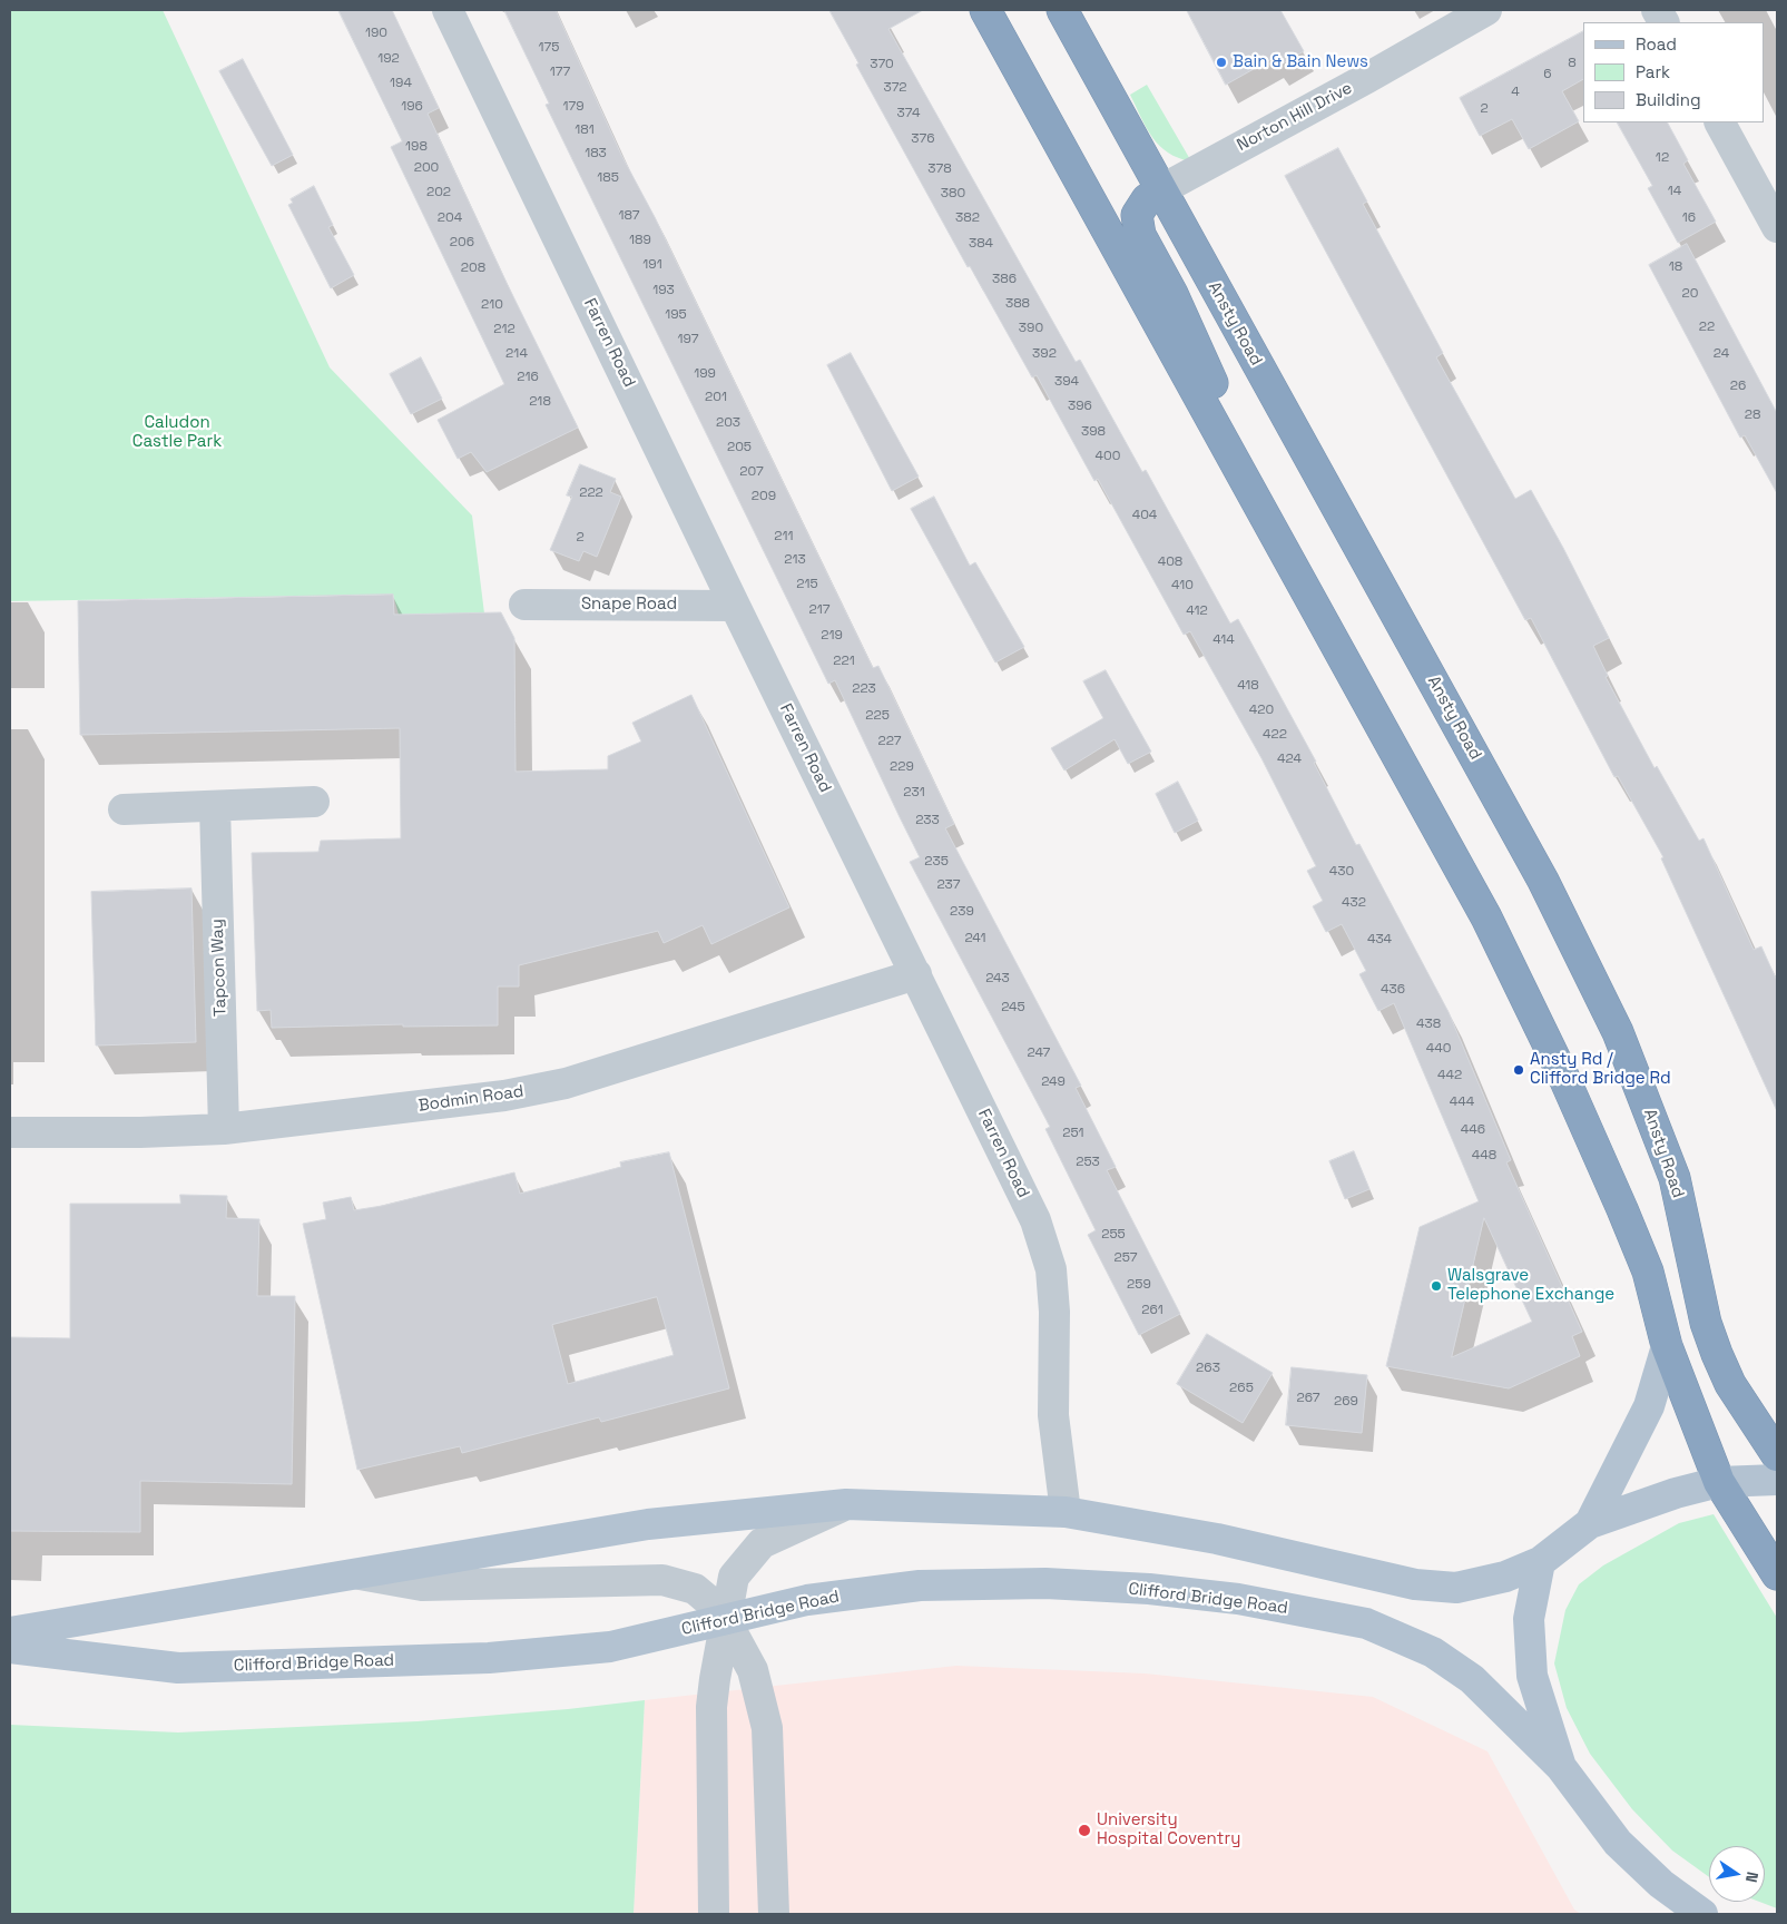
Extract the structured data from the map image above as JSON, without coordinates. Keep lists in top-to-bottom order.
{
  "streets": {
    "highway": ["Ansty Road"],
    "main road": ["Clifford Bridge Road"],
    "street": [
      "Norton Hill Drive",
      "Farren Road",
      "Snape Road",
      "Tapcon Way",
      "Bodmin Road"
    ]
  },
  "crossings": [
    ["Norton Hill Drive", "Ansty Road"],
    ["Farren Road", "Snape Road"],
    ["Farren Road", "Bodmin Road"],
    ["Tapcon Way", "Bodmin Road"]
  ],
  "parks": ["Caludon Castle Park"],
  "places": [
    "Bain & Bain News",
    "Ansty Rd / Clifford Bridge Rd",
    "Walsgrave Telephone Exchange",
    "University Hospital Coventry"
  ],
  "house_numbers": [
    "190",
    "175",
    "192",
    "8",
    "370",
    "177",
    "6",
    "194",
    "372",
    "4",
    "196",
    "179",
    "2",
    "374",
    "181",
    "376",
    "198",
    "183",
    "12",
    "200",
    "378",
    "185",
    "14",
    "202",
    "380",
    "187",
    "204",
    "382",
    "16",
    "189",
    "206",
    "384",
    "191",
    "18",
    "208",
    "386",
    "193",
    "20",
    "388",
    "210",
    "195",
    "22",
    "390",
    "212",
    "197",
    "214",
    "392",
    "24",
    "199",
    "216",
    "394",
    "26",
    "201",
    "218",
    "396",
    "28",
    "203",
    "398",
    "205",
    "400",
    "207",
    "222",
    "209",
    "404",
    "211",
    "2",
    "213",
    "408",
    "215",
    "410",
    "217",
    "412",
    "219",
    "414",
    "221",
    "418",
    "223",
    "420",
    "225",
    "422",
    "227",
    "424",
    "229",
    "231",
    "233",
    "235",
    "430",
    "237",
    "432",
    "239",
    "241",
    "434",
    "243",
    "436",
    "245",
    "438",
    "440",
    "247",
    "442",
    "249",
    "444",
    "446",
    "251",
    "448",
    "253",
    "255",
    "257",
    "259",
    "261",
    "263",
    "265",
    "267",
    "269"
  ],
  "legend": ["Road", "Park", "Building"],
  "north": "right"
}
